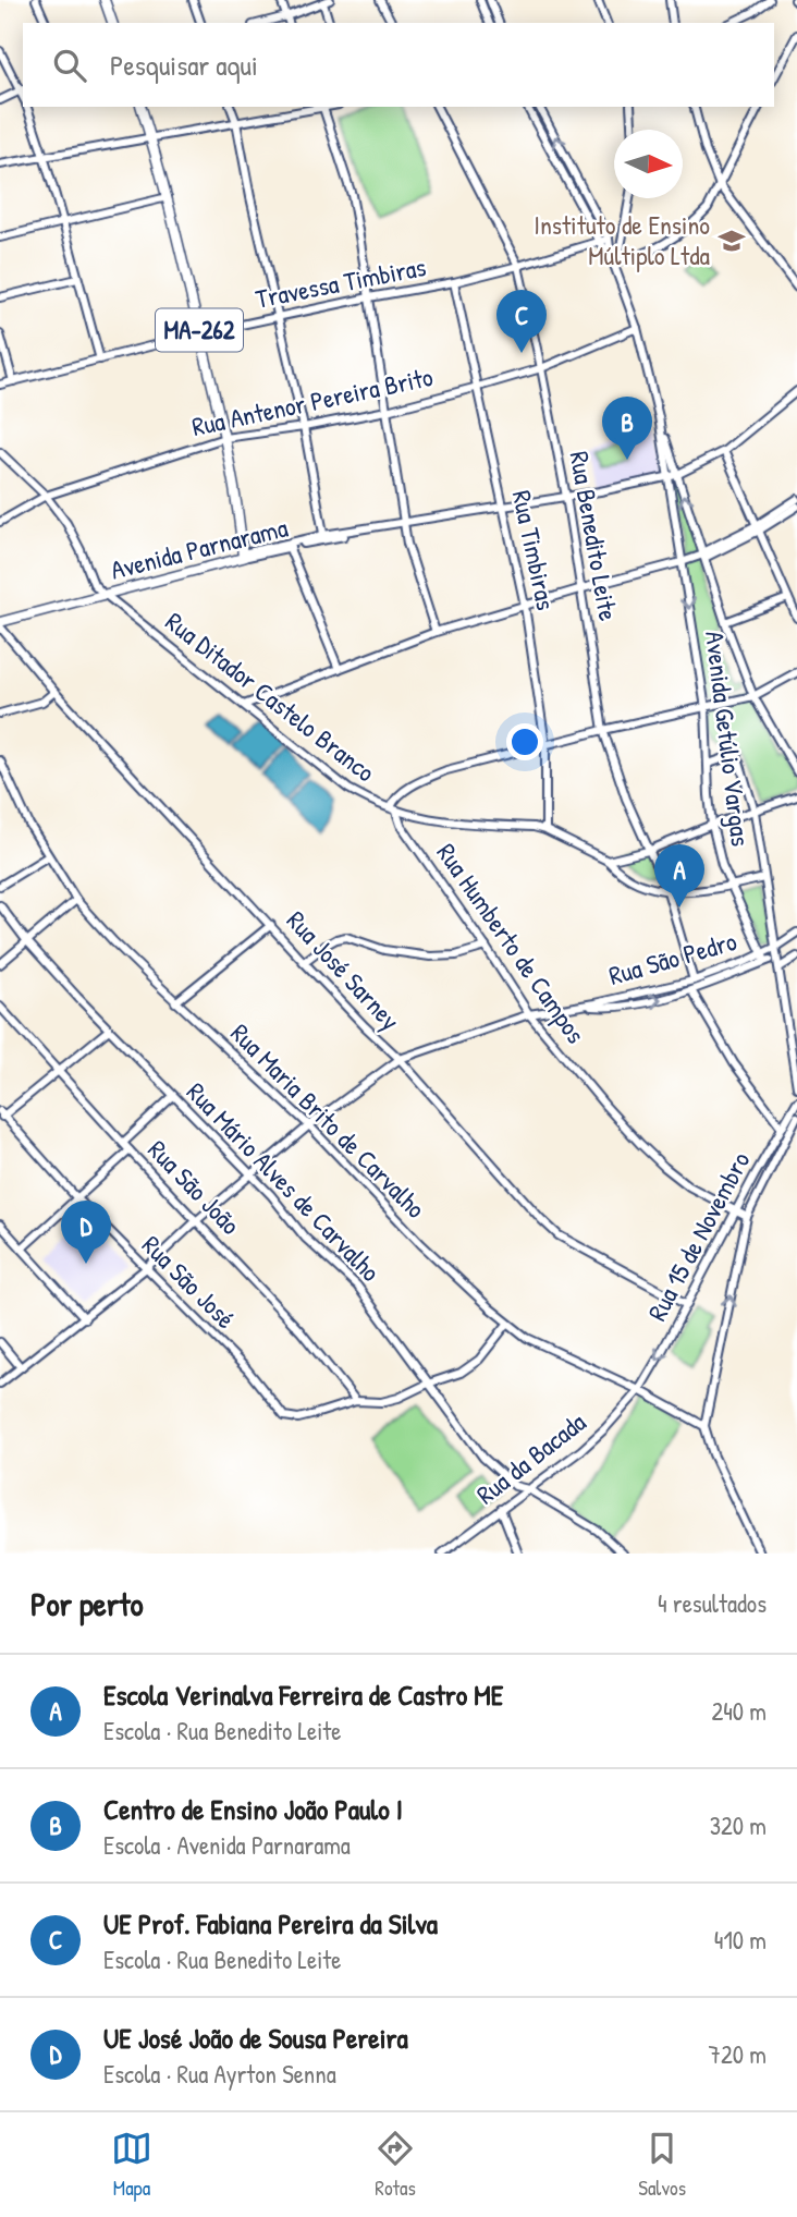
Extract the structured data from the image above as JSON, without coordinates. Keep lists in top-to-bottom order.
{
  "streets": {
    "main road": ["MA-262", "Avenida Parnarama"],
    "street": [
      "Travessa Timbiras",
      "Rua Antenor Pereira Brito",
      "Rua Benedito Leite",
      "Rua Timbiras",
      "Rua Ditador Castelo Branco",
      "Avenida Getúlio Vargas",
      "Rua Humberto de Campos",
      "Rua São Pedro",
      "Rua José Sarney",
      "Rua Maria Brito de Carvalho",
      "Rua Mário Alves de Carvalho",
      "Rua São João",
      "Rua 15 de Novembro",
      "Rua São José",
      "Rua da Bacada"
    ]
  },
  "crossings": [
    ["Travessa Timbiras", "MA-262"],
    ["Travessa Timbiras", "Rua Benedito Leite"],
    ["Travessa Timbiras", "Rua Timbiras"],
    ["MA-262", "Rua Antenor Pereira Brito"],
    ["MA-262", "Avenida Parnarama"],
    ["Rua Antenor Pereira Brito", "Rua Benedito Leite"],
    ["Rua Antenor Pereira Brito", "Rua Timbiras"],
    ["Rua Benedito Leite", "Avenida Parnarama"],
    ["Rua Benedito Leite", "Rua Ditador Castelo Branco"],
    ["Rua Benedito Leite", "Rua São Pedro"],
    ["Avenida Parnarama", "Rua Timbiras"],
    ["Avenida Parnarama", "Rua Ditador Castelo Branco"],
    ["Avenida Parnarama", "Avenida Getúlio Vargas"],
    ["Avenida Parnarama", "Rua José Sarney"],
    ["Rua Timbiras", "Rua Ditador Castelo Branco"],
    ["Rua Ditador Castelo Branco", "Avenida Getúlio Vargas"],
    ["Rua Ditador Castelo Branco", "Rua Humberto de Campos"],
    ["Avenida Getúlio Vargas", "Rua São Pedro"],
    ["Rua Humberto de Campos", "Rua São Pedro"],
    ["Rua Humberto de Campos", "Rua 15 de Novembro"],
    ["Rua São Pedro", "Rua José Sarney"],
    ["Rua São Pedro", "Rua Maria Brito de Carvalho"],
    ["Rua São Pedro", "Rua Mário Alves de Carvalho"],
    ["Rua São Pedro", "Rua São João"],
    ["Rua São Pedro", "Rua São José"],
    ["Rua José Sarney", "Rua 15 de Novembro"],
    ["Rua Maria Brito de Carvalho", "Rua 15 de Novembro"],
    ["Rua Maria Brito de Carvalho", "Rua da Bacada"],
    ["Rua Mário Alves de Carvalho", "Rua da Bacada"],
    ["Rua São João", "Rua São José"],
    ["Rua 15 de Novembro", "Rua da Bacada"]
  ],
  "places": {
    "school or university": ["Instituto de Ensino Múltiplo Ltda"]
  },
  "north": "right",
  "page": {
    "search": "Pesquisar aqui",
    "pins": [
      "C",
      "B",
      "A",
      "D"
    ],
    "heading": ["Por perto", "4 resultados"],
    "list": [
      {
        "mark": "A",
        "name": "Escola Verinalva Ferreira de Castro ME",
        "note": "Escola · Rua Benedito Leite",
        "value": "240 m"
      },
      {
        "mark": "B",
        "name": "Centro de Ensino João Paulo I",
        "note": "Escola · Avenida Parnarama",
        "value": "320 m"
      },
      {
        "mark": "C",
        "name": "UE Prof. Fabiana Pereira da Silva",
        "note": "Escola · Rua Benedito Leite",
        "value": "410 m"
      },
      {
        "mark": "D",
        "name": "UE José João de Sousa Pereira",
        "note": "Escola · Rua Ayrton Senna",
        "value": "720 m"
      }
    ],
    "nav": ["Mapa", "Rotas", "Salvos"]
  }
}
